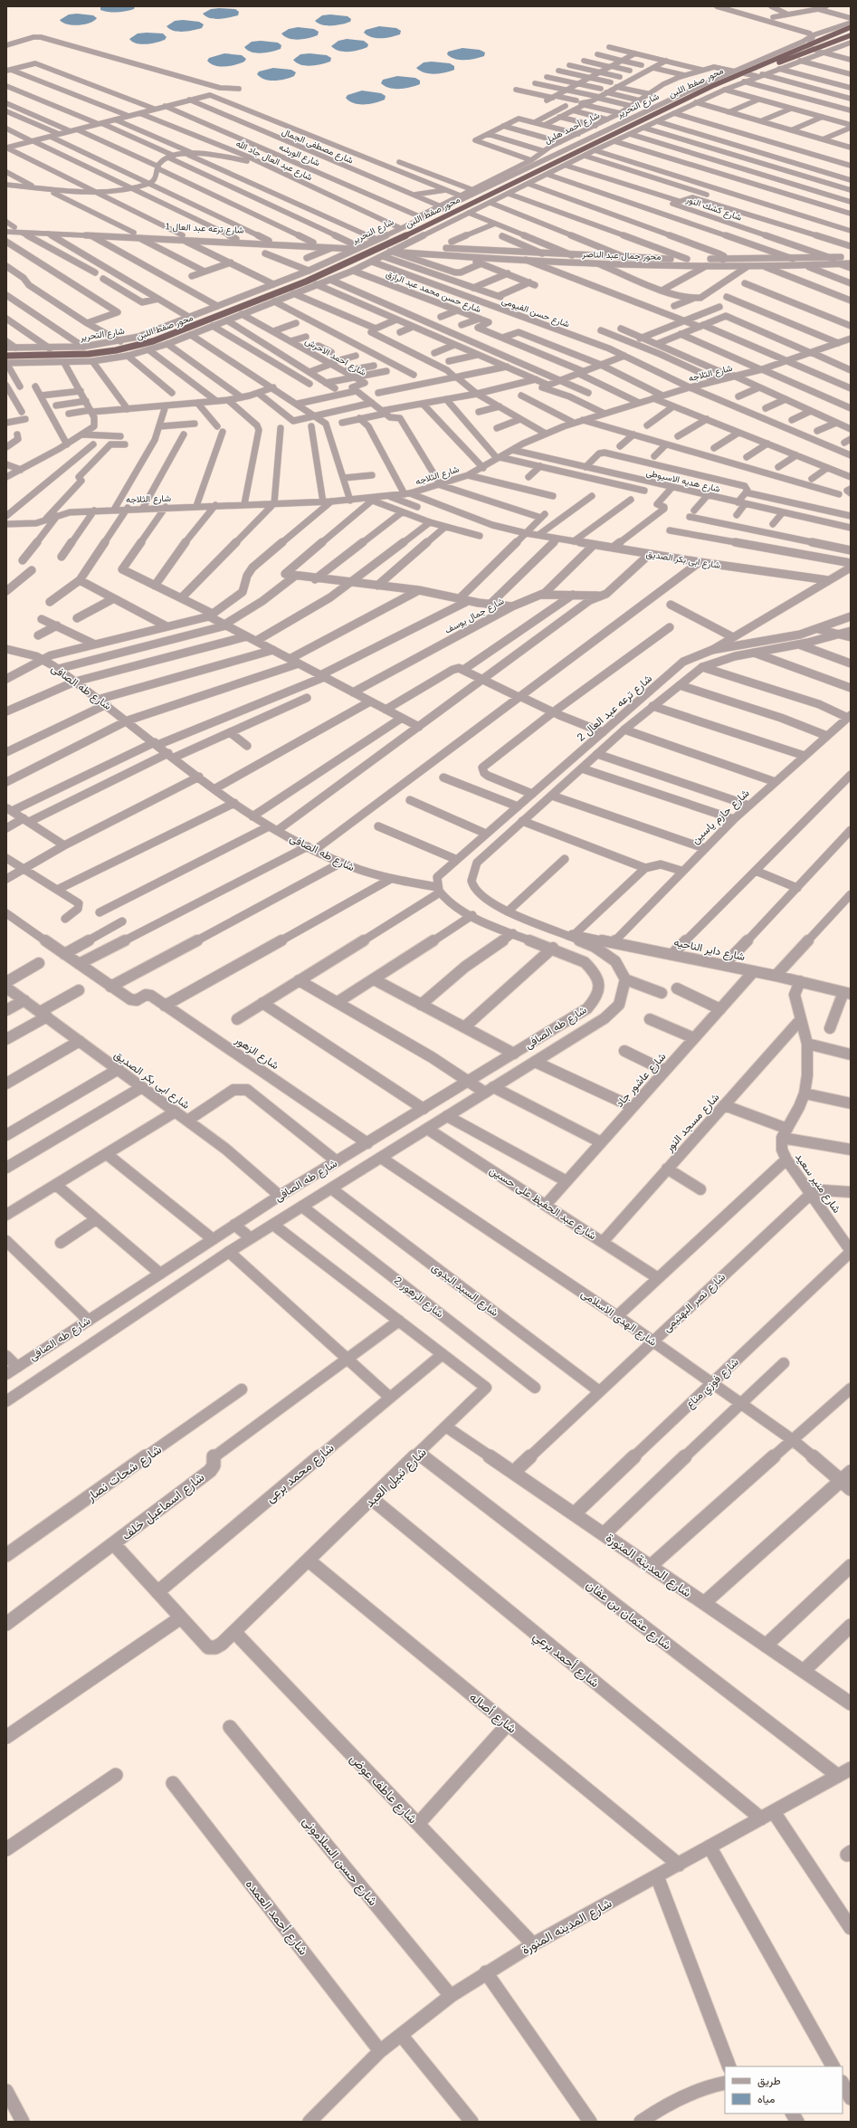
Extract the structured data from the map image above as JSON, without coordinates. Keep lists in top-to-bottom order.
{
  "streets": {
    "main road": ["محور صفط اللبن"],
    "street": [
      "شارع التحرير",
      "شارع أحمد هليل",
      "شارع مصطفى الجمال",
      "شارع الورشه",
      "شارع عبد العال جاد الله",
      "شارع كشك النور",
      "شارع ترعه عبد العال 1",
      "محور جمال عبد الناصر",
      "شارع حسن محمد عبد الرازق",
      "شارع حسن الفيومى",
      "شارع احمد الاحرش",
      "شارع الثلاجه",
      "شارع هديه الاسيوطى",
      "شارع ابى بكر الصديق",
      "شارع جمال يوسف",
      "شارع طه الصافى",
      "شارع ترعه عبد العال 2",
      "شارع حازم ياسين",
      "شارع داير الناحيه",
      "شارع الزهور",
      "شارع عاشور جاد",
      "شارع مسجد النور",
      "شارع منير سعيد",
      "شارع عبد الحفيظ على حسين",
      "شارع السيد البدوى",
      "شارع الزهور 2",
      "شارع نصر البهتيمى",
      "شارع الهدى الاسلامى",
      "شارع فوزي مناع",
      "شارع شحات نصار",
      "شارع محمد برعى",
      "شارع نبيل العبد",
      "شارع اسماعيل خلف",
      "شارع المدينة المنورة",
      "شارع عثمان بن عفان",
      "شارع أحمد برعي",
      "شارع أصاله",
      "شارع عاطف عوض",
      "شارع حسن السلامونى",
      "شارع أحمد العمده",
      "شارع المدينه المنورة"
    ]
  },
  "crossings": [
    ["شارع التحرير", "شارع أحمد هليل"],
    ["شارع التحرير", "شارع عبد العال جاد الله"],
    ["شارع التحرير", "شارع ترعه عبد العال 1"],
    ["شارع أحمد هليل", "شارع مصطفى الجمال"],
    ["شارع أحمد هليل", "شارع الورشه"],
    ["شارع كشك النور", "محور جمال عبد الناصر"],
    ["شارع ترعه عبد العال 1", "محور جمال عبد الناصر"],
    ["شارع حسن محمد عبد الرازق", "شارع الثلاجه"],
    ["شارع حسن الفيومى", "شارع الثلاجه"],
    ["شارع احمد الاحرش", "شارع الثلاجه"],
    ["شارع الثلاجه", "شارع هديه الاسيوطى"],
    ["شارع الثلاجه", "شارع ابى بكر الصديق"],
    ["شارع ابى بكر الصديق", "شارع جمال يوسف"],
    ["شارع ابى بكر الصديق", "شارع طه الصافى"],
    ["شارع طه الصافى", "شارع ترعه عبد العال 2"],
    ["شارع طه الصافى", "شارع الزهور"],
    ["شارع طه الصافى", "شارع عبد الحفيظ على حسين"],
    ["شارع طه الصافى", "شارع السيد البدوى"],
    ["شارع طه الصافى", "شارع الزهور 2"],
    ["شارع طه الصافى", "شارع الهدى الاسلامى"],
    ["شارع طه الصافى", "شارع نبيل العبد"],
    ["شارع حازم ياسين", "شارع داير الناحيه"],
    ["شارع داير الناحيه", "شارع عاشور جاد"],
    ["شارع عاشور جاد", "شارع عبد الحفيظ على حسين"],
    ["شارع مسجد النور", "شارع عبد الحفيظ على حسين"],
    ["شارع منير سعيد", "شارع نصر البهتيمى"],
    ["شارع منير سعيد", "شارع فوزي مناع"],
    ["شارع السيد البدوى", "شارع نصر البهتيمى"],
    ["شارع نصر البهتيمى", "شارع الهدى الاسلامى"],
    ["شارع نصر البهتيمى", "شارع المدينة المنورة"],
    ["شارع الهدى الاسلامى", "شارع فوزي مناع"],
    ["شارع فوزي مناع", "شارع المدينة المنورة"],
    ["شارع محمد برعى", "شارع نبيل العبد"],
    ["شارع نبيل العبد", "شارع اسماعيل خلف"],
    ["شارع نبيل العبد", "شارع المدينة المنورة"],
    ["شارع نبيل العبد", "شارع عثمان بن عفان"],
    ["شارع نبيل العبد", "شارع أحمد برعي"],
    ["شارع نبيل العبد", "شارع أصاله"],
    ["شارع نبيل العبد", "شارع عاطف عوض"],
    ["شارع عثمان بن عفان", "شارع المدينه المنورة"],
    ["شارع أحمد برعي", "شارع المدينه المنورة"],
    ["شارع أصاله", "شارع المدينه المنورة"],
    ["شارع عاطف عوض", "شارع المدينه المنورة"],
    ["شارع حسن السلامونى", "شارع المدينه المنورة"],
    ["شارع أحمد العمده", "شارع المدينه المنورة"]
  ],
  "legend": ["طريق", "مياه"]
}
